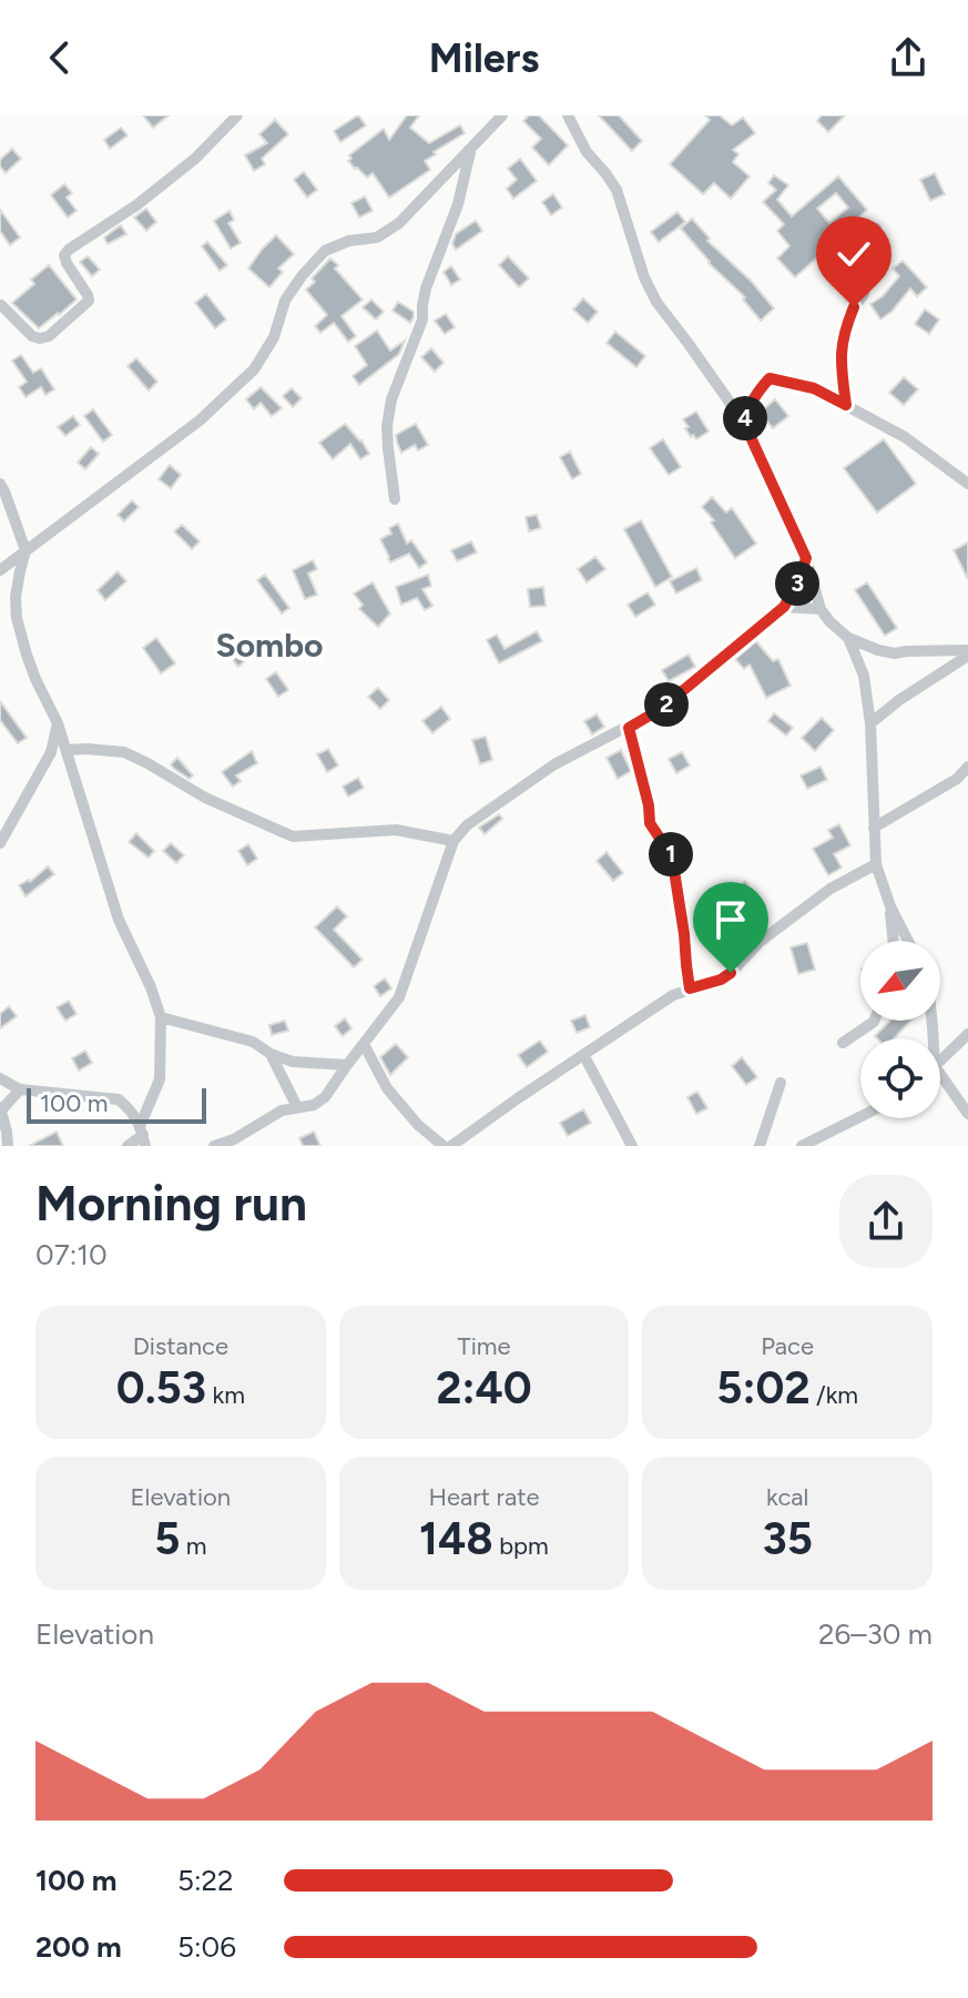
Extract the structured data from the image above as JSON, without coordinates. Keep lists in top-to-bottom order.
{
  "districts": ["Sombo"],
  "scale_bar": "100 m",
  "north": "bottom left",
  "page": {
    "header": "Milers",
    "pins": [
      "4",
      "3",
      "2",
      "1"
    ],
    "scale": "100 m",
    "heading": ["Morning run", "07:10"],
    "stats": [
      ["Distance", "0.53 km"],
      ["Time", "2:40"],
      ["Pace", "5:02 /km"],
      ["Elevation", "5 m"],
      ["Heart rate", "148 bpm"],
      ["kcal", "35"]
    ],
    "chart": ["Elevation", "26–30 m"],
    "list": [
      {
        "name": "100 m",
        "note": "5:22"
      },
      {
        "name": "200 m",
        "note": "5:06"
      }
    ]
  }
}
